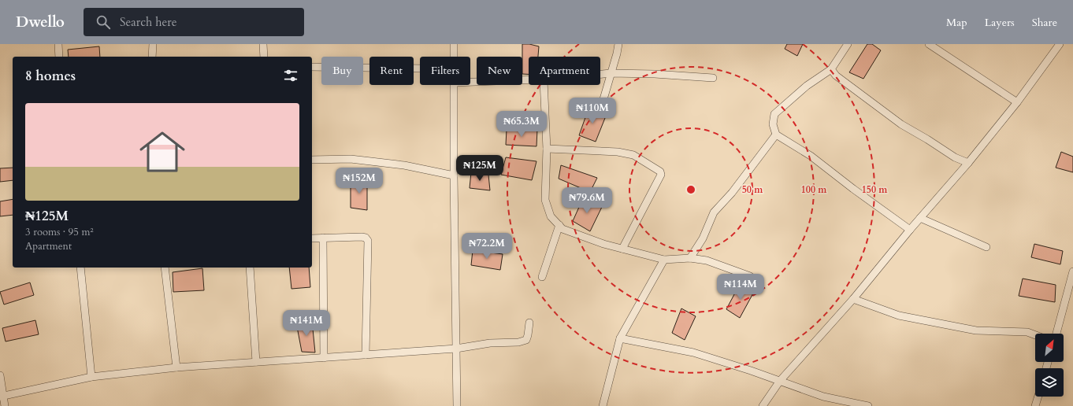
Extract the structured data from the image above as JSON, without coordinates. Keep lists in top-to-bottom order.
{
  "north": "top right",
  "page": {
    "header": "Dwello",
    "search": "Search here",
    "nav": ["Map", "Layers", "Share"],
    "chip": [
      "Buy",
      "Rent",
      "Filters",
      "New",
      "Apartment"
    ],
    "heading": "8 homes",
    "list": [
      {
        "name": "₦125M",
        "note": "3 rooms · 95 m² · Apartment"
      }
    ],
    "price": [
      "₦110M",
      "₦65.3M",
      "₦125M",
      "₦152M",
      "₦79.6M",
      "₦72.2M",
      "₦114M",
      "₦141M"
    ]
  },
  "rings": ["50 m", "100 m", "150 m"]
}
